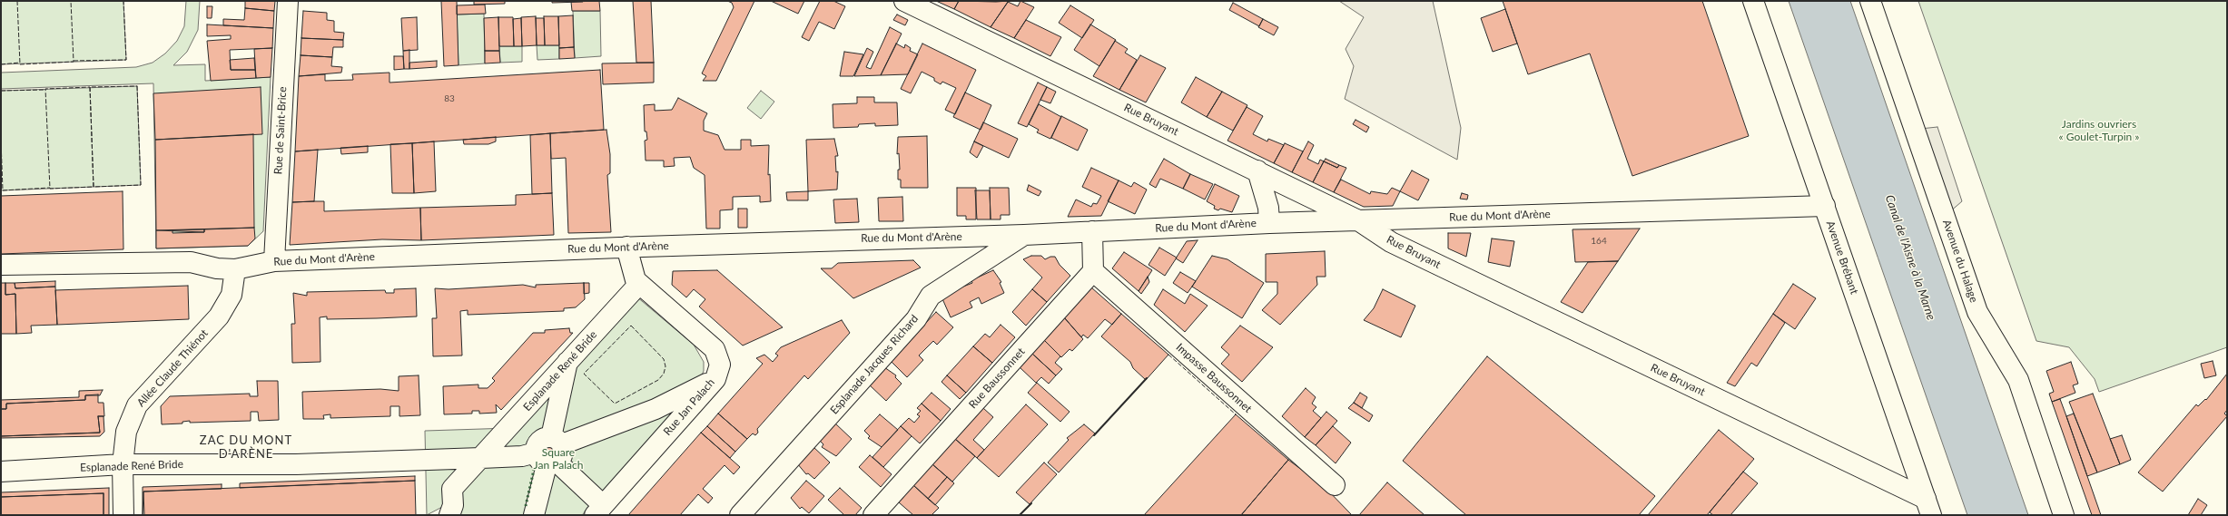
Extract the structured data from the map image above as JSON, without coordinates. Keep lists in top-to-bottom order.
{
  "streets": {
    "street": [
      "Rue Bruyant",
      "Rue de Saint-Brice",
      "Rue du Mont d'Arène",
      "Avenue Brébant",
      "Avenue du Halage",
      "Esplanade Jacques Richard",
      "Allée Claude Thiénot",
      "Esplanade René Bride",
      "Rue Baussonnet",
      "Impasse Baussonnet",
      "Rue Jan Palach"
    ]
  },
  "crossings": [
    ["Rue Bruyant", "Rue du Mont d'Arène"],
    ["Rue Bruyant", "Avenue Brébant"],
    ["Rue de Saint-Brice", "Rue du Mont d'Arène"],
    ["Rue du Mont d'Arène", "Avenue Brébant"],
    ["Rue du Mont d'Arène", "Esplanade Jacques Richard"],
    ["Rue du Mont d'Arène", "Allée Claude Thiénot"],
    ["Rue du Mont d'Arène", "Rue Jan Palach"],
    ["Allée Claude Thiénot", "Esplanade René Bride"],
    ["Esplanade René Bride", "Rue Jan Palach"],
    ["Rue Baussonnet", "Impasse Baussonnet"]
  ],
  "districts": ["ZAC DU MONT D'ARÈNE"],
  "water": ["Canal de l'Aisne à la Marne"],
  "parks": ["Jardins ouvriers « Goulet-Turpin »", "Square Jan Palach"],
  "house_numbers": ["83", "164"]
}
